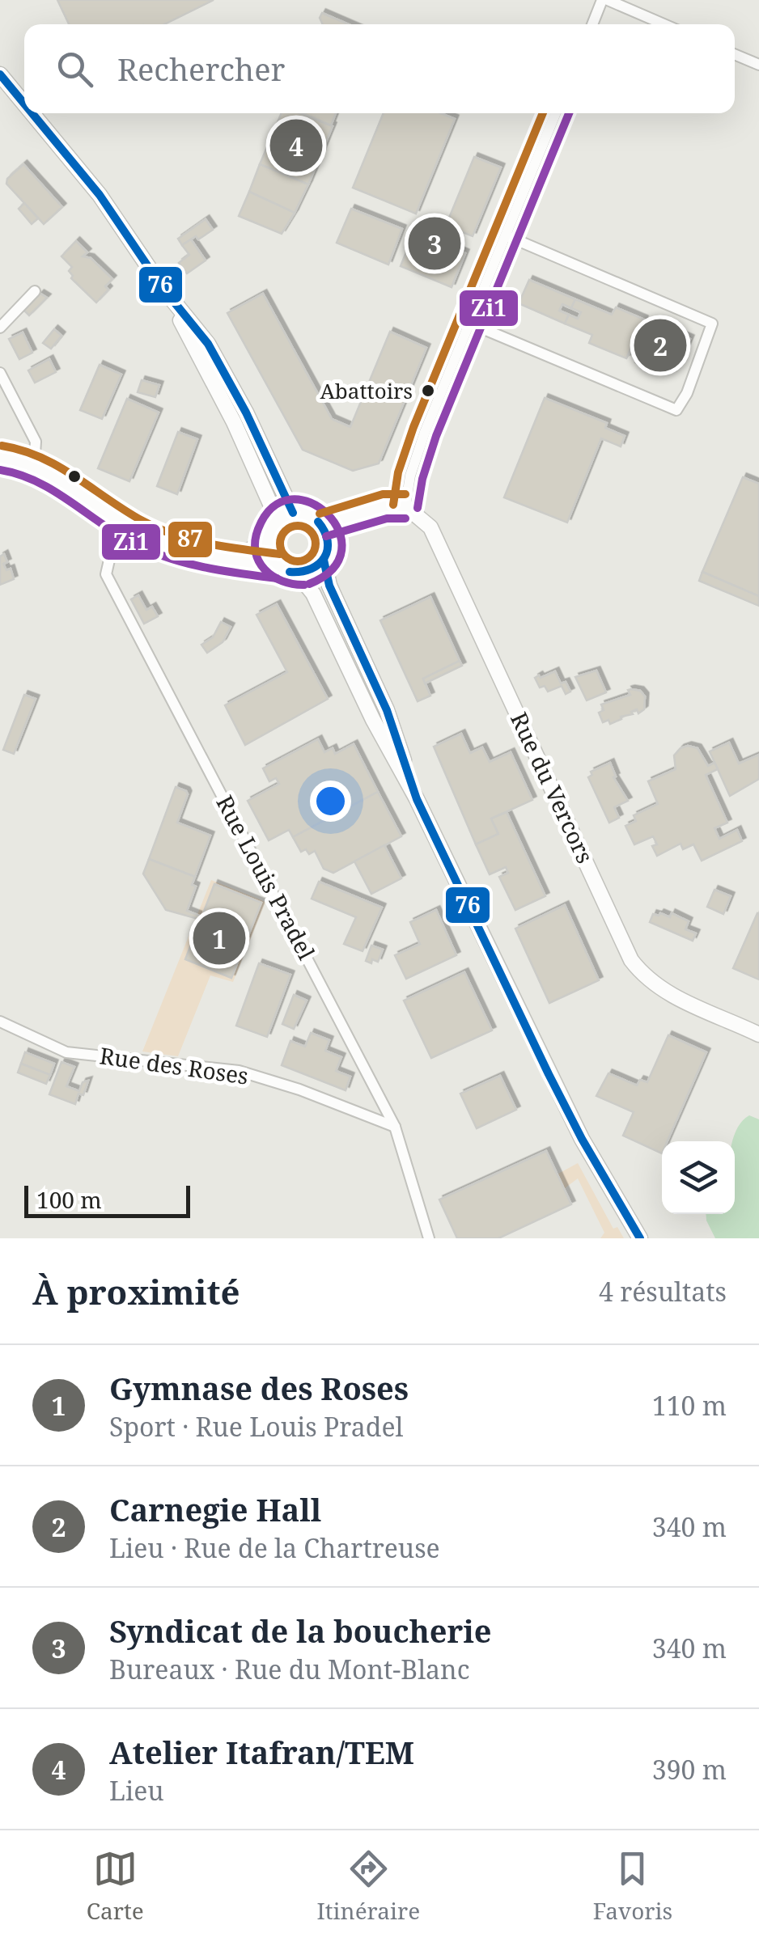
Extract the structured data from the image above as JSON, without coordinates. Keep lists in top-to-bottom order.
{
  "streets": {
    "main road": ["Rue du Vercors"],
    "street": ["Rue Louis Pradel", "Rue des Roses"]
  },
  "crossings": [
    ["Rue Louis Pradel", "Rue des Roses"]
  ],
  "places": ["Abattoirs"],
  "lines": ["transit line 76", "transit line Zi1", "transit line 87"],
  "scale_bar": "100 m",
  "page": {
    "search": "Rechercher",
    "pins": [
      "4",
      "3",
      "2",
      "1"
    ],
    "scale": "100 m",
    "heading": ["À proximité", "4 résultats"],
    "list": [
      {
        "mark": "1",
        "name": "Gymnase des Roses",
        "note": "Sport · Rue Louis Pradel",
        "value": "110 m"
      },
      {
        "mark": "2",
        "name": "Carnegie Hall",
        "note": "Lieu · Rue de la Chartreuse",
        "value": "340 m"
      },
      {
        "mark": "3",
        "name": "Syndicat de la boucherie",
        "note": "Bureaux · Rue du Mont-Blanc",
        "value": "340 m"
      },
      {
        "mark": "4",
        "name": "Atelier Itafran/TEM",
        "note": "Lieu",
        "value": "390 m"
      }
    ],
    "nav": ["Carte", "Itinéraire", "Favoris"]
  }
}
